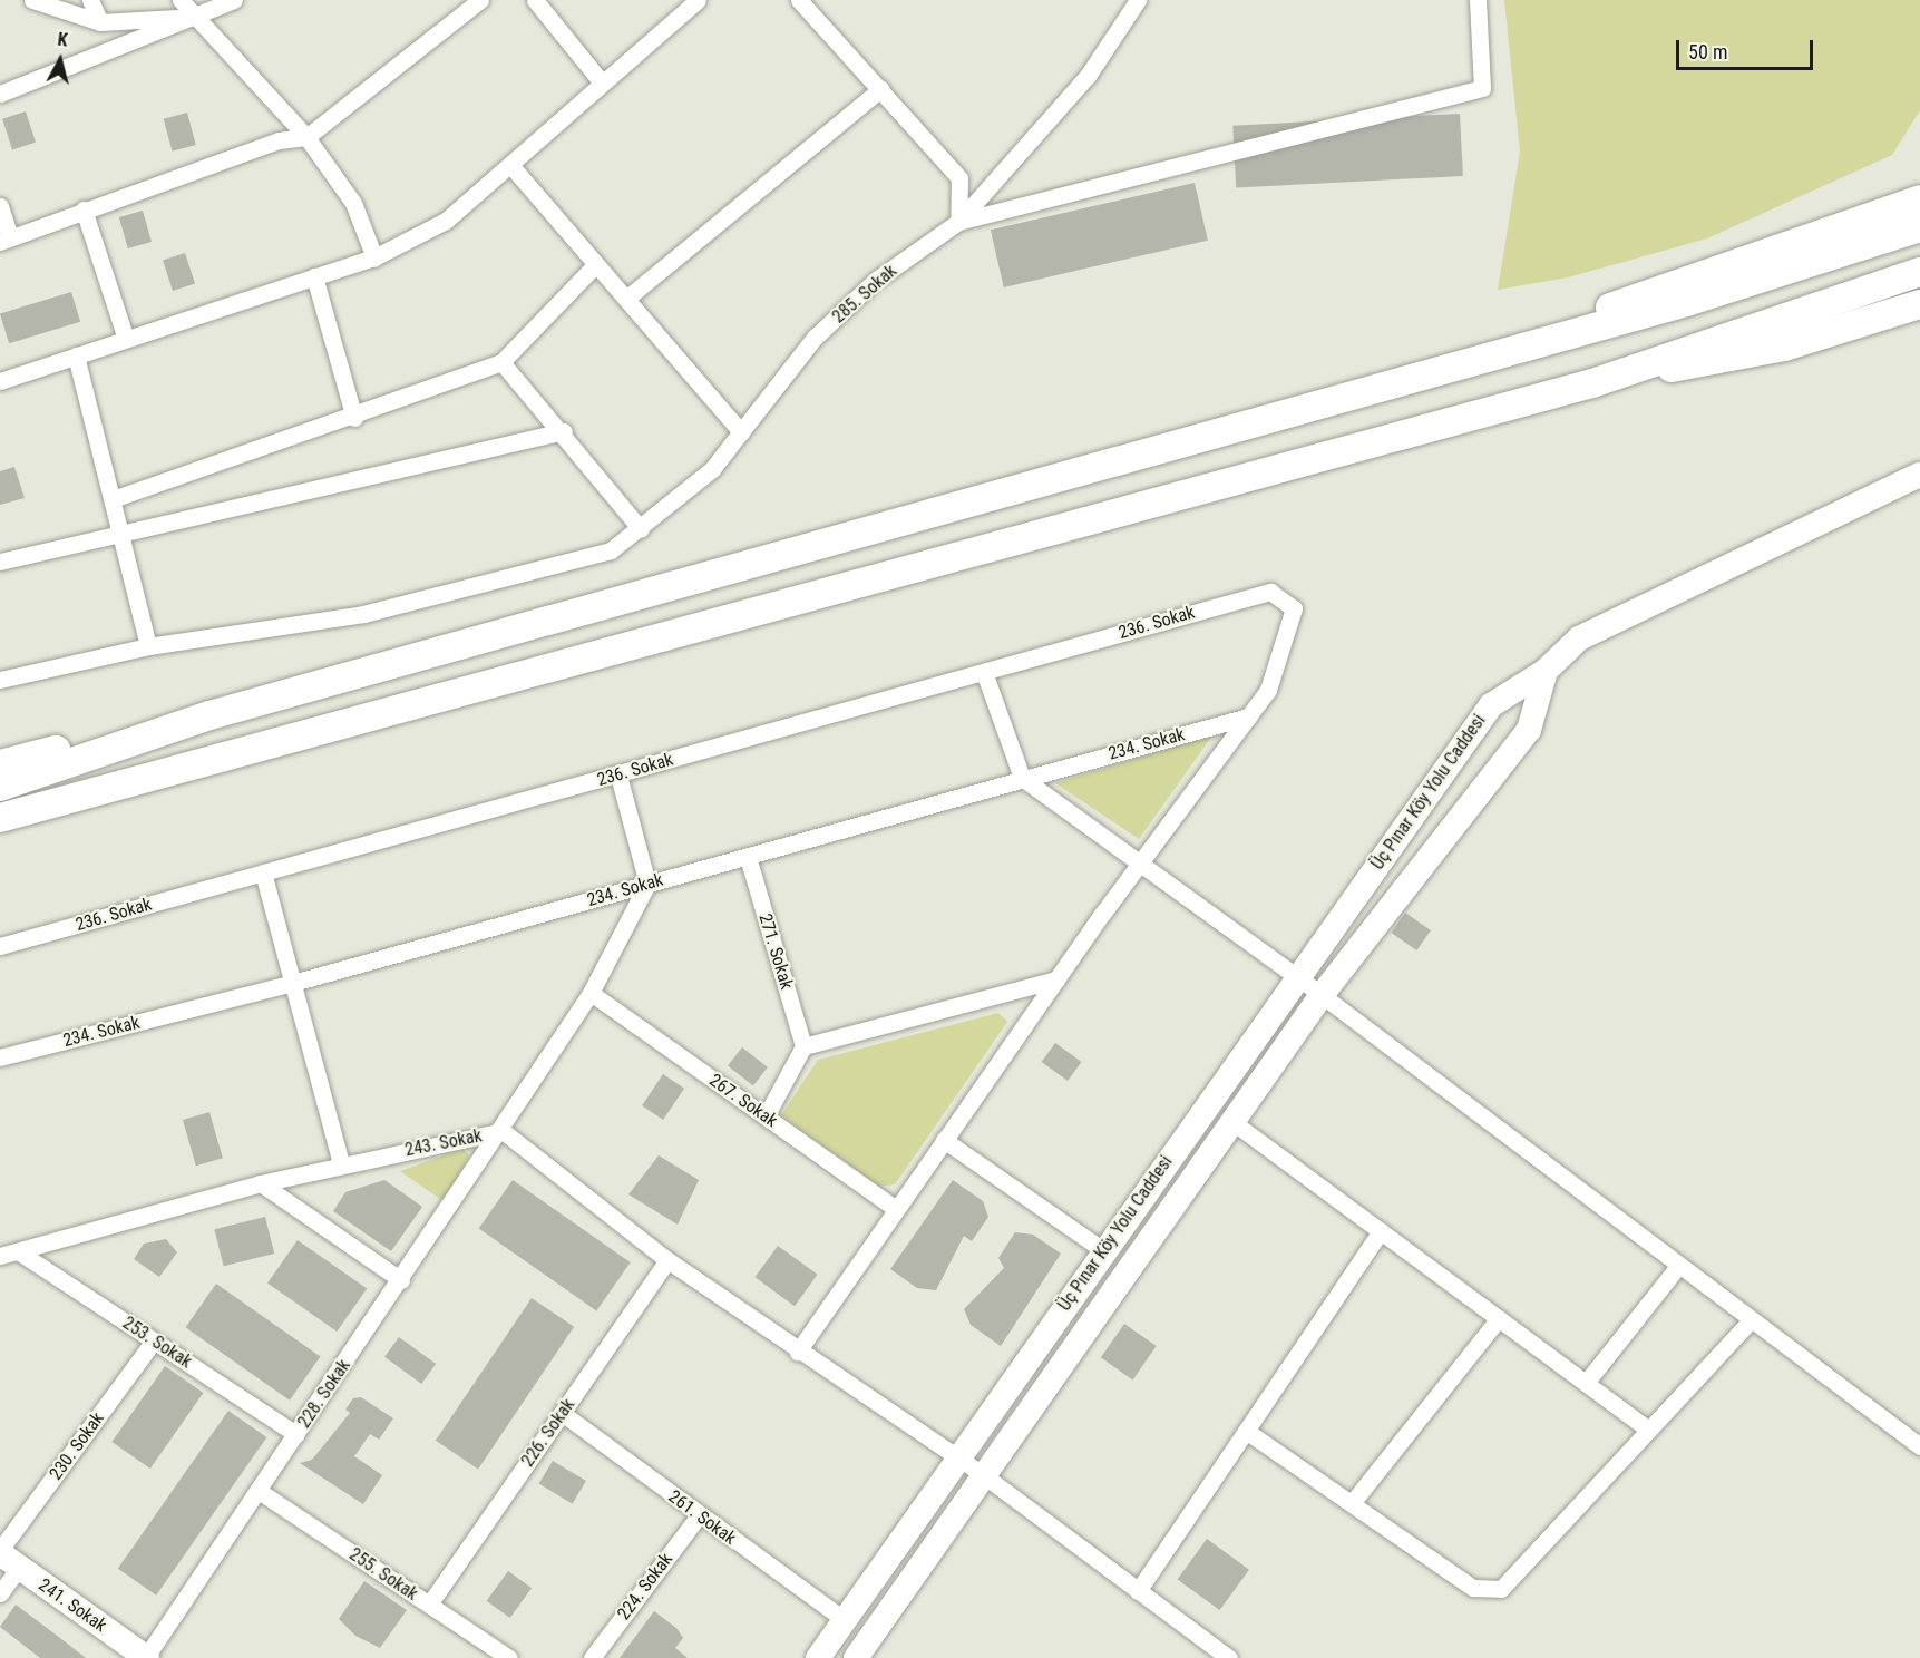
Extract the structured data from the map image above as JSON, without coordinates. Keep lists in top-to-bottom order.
{
  "streets": {
    "main road": ["Üç Pınar Köy Yolu Caddesi", "241. Sokak"],
    "street": [
      "285. Sokak",
      "236. Sokak",
      "234. Sokak",
      "271. Sokak",
      "267. Sokak",
      "243. Sokak",
      "253. Sokak",
      "228. Sokak",
      "226. Sokak",
      "230. Sokak",
      "261. Sokak",
      "255. Sokak",
      "224. Sokak"
    ]
  },
  "crossings": [
    ["236. Sokak", "234. Sokak"],
    ["234. Sokak", "271. Sokak"],
    ["234. Sokak", "243. Sokak"],
    ["Üç Pınar Köy Yolu Caddesi", "261. Sokak"],
    ["267. Sokak", "243. Sokak"],
    ["243. Sokak", "253. Sokak"],
    ["243. Sokak", "228. Sokak"],
    ["253. Sokak", "228. Sokak"],
    ["253. Sokak", "230. Sokak"],
    ["228. Sokak", "255. Sokak"],
    ["228. Sokak", "241. Sokak"],
    ["226. Sokak", "261. Sokak"],
    ["226. Sokak", "255. Sokak"],
    ["230. Sokak", "241. Sokak"],
    ["261. Sokak", "224. Sokak"]
  ],
  "scale_bar": "50 m",
  "north": "top"
}
